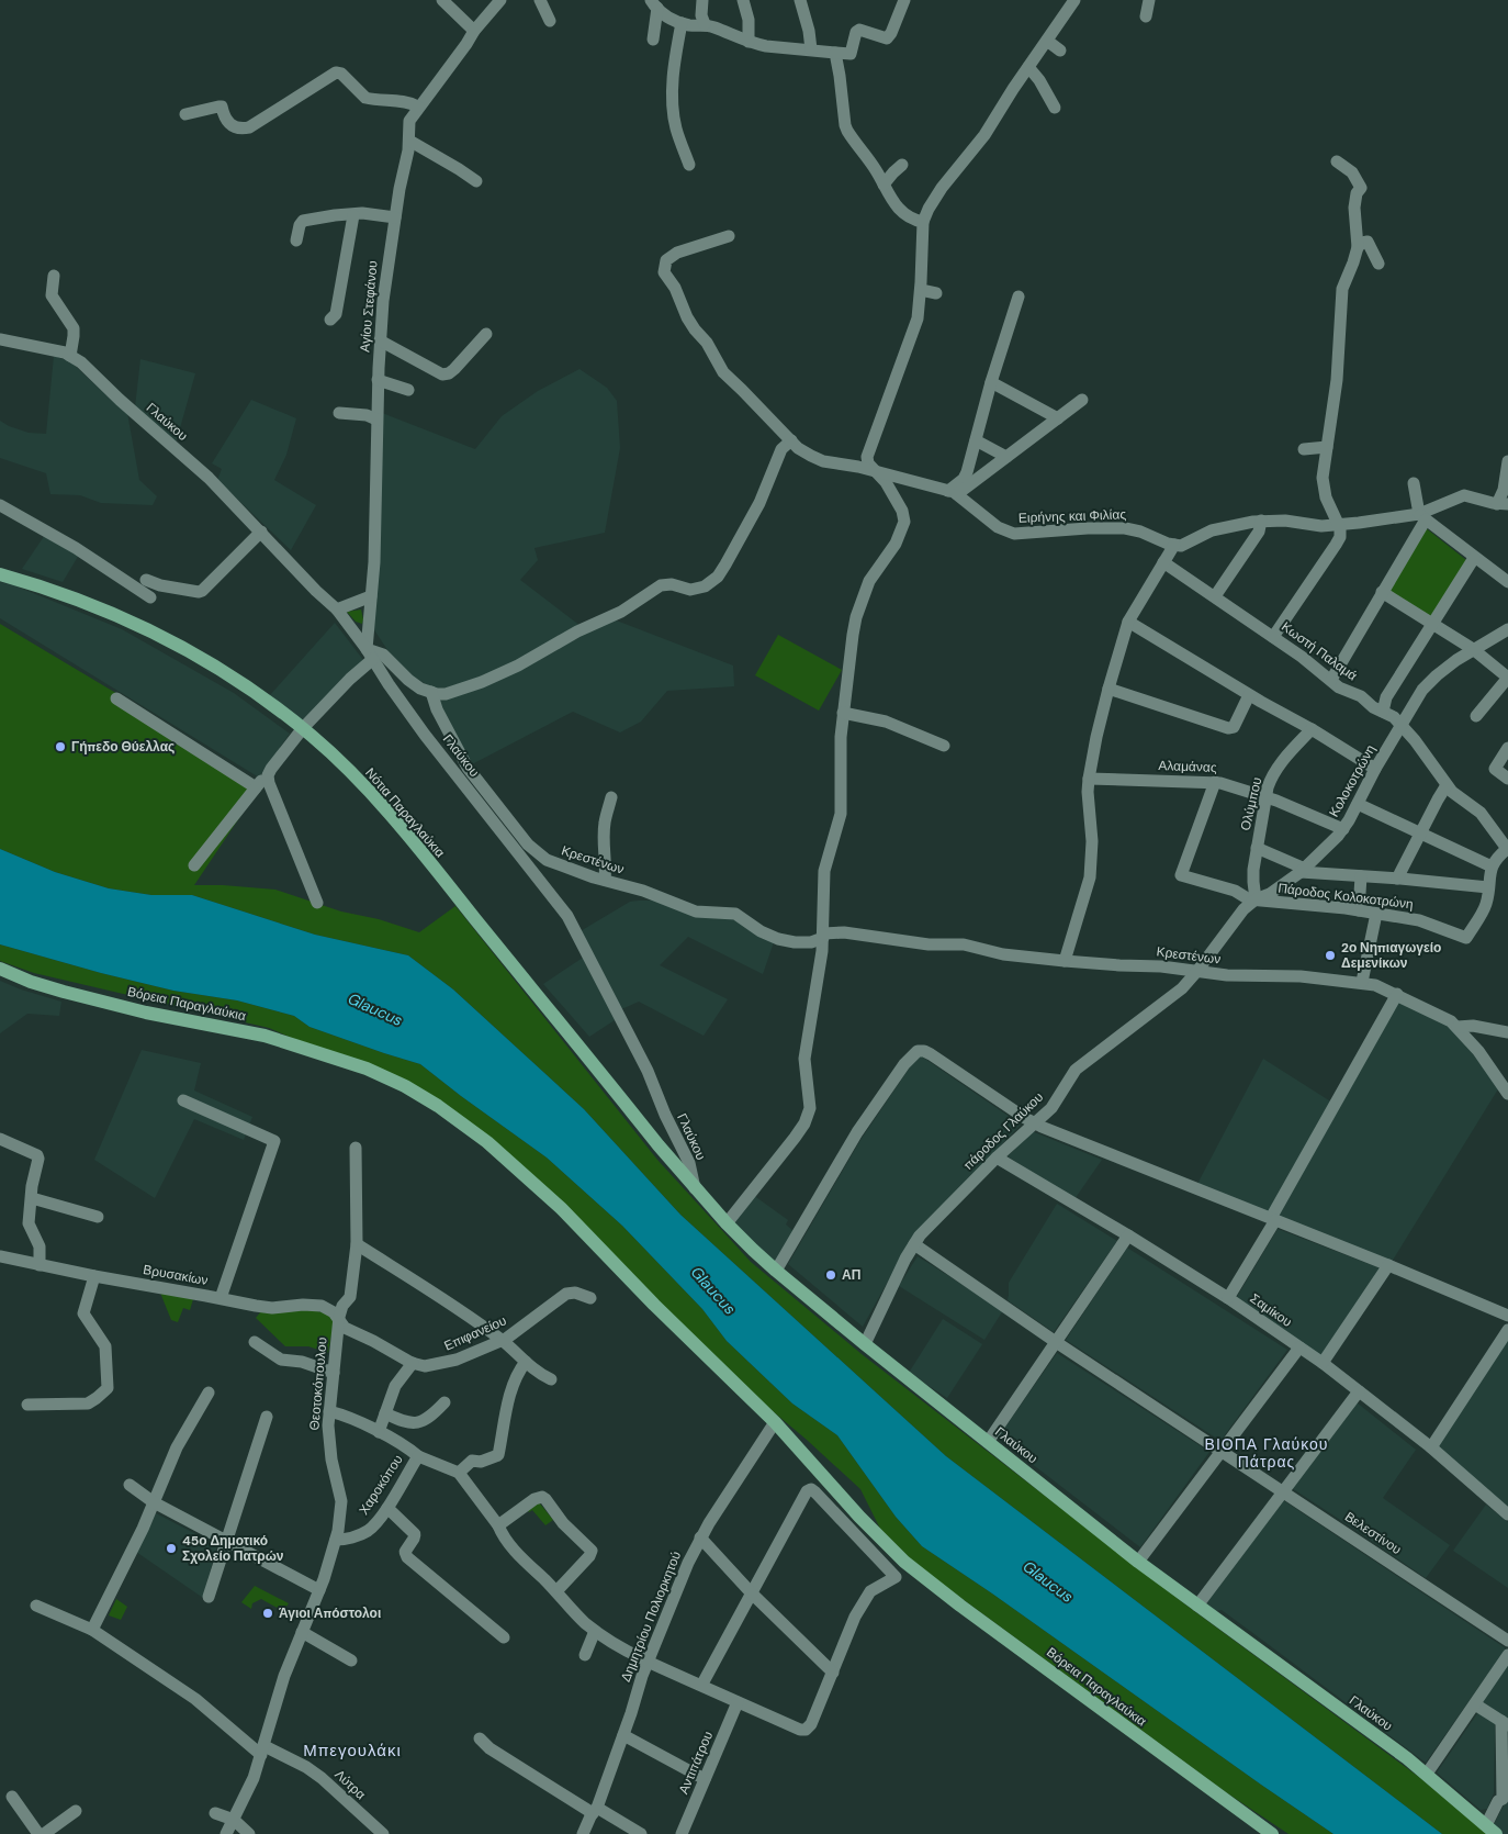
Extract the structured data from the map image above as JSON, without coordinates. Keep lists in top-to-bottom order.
{
  "streets": {
    "main road": ["Γλαύκου", "Νότια Παραγλαύκια", "Βόρεια Παραγλαύκια"],
    "street": [
      "Αγίου Στεφάνου",
      "Ειρήνης και Φιλίας",
      "Κωστή Παλαμά",
      "Αλαμάνας",
      "Κολοκοτρώνη",
      "Ολύμπου",
      "Κρεστένων",
      "Πάροδος Κολοκοτρώνη",
      "πάροδος Γλαύκου",
      "Βρυσακίων",
      "Σαμίκου",
      "Επιφανείου",
      "Θεοτοκόπουλου",
      "Χαροκόπου",
      "Βελεστίνου",
      "Δημητρίου Πολιορκητού",
      "Αντιπάτρου",
      "Λύτρα"
    ]
  },
  "crossings": [
    ["Αγίου Στεφάνου", "Γλαύκου"],
    ["Γλαύκου", "Νότια Παραγλαύκια"],
    ["Γλαύκου", "πάροδος Γλαύκου"],
    ["Κωστή Παλαμά", "Κολοκοτρώνη"],
    ["Αλαμάνας", "Κολοκοτρώνη"],
    ["Αλαμάνας", "Ολύμπου"],
    ["Αλαμάνας", "Πάροδος Κολοκοτρώνη"],
    ["Κολοκοτρώνη", "Ολύμπου"],
    ["Κολοκοτρώνη", "Κρεστένων"],
    ["Κολοκοτρώνη", "Πάροδος Κολοκοτρώνη"],
    ["Κολοκοτρώνη", "πάροδος Γλαύκου"],
    ["Ολύμπου", "Πάροδος Κολοκοτρώνη"],
    ["Κρεστένων", "πάροδος Γλαύκου"],
    ["Βόρεια Παραγλαύκια", "Δημητρίου Πολιορκητού"],
    ["πάροδος Γλαύκου", "Σαμίκου"],
    ["πάροδος Γλαύκου", "Βελεστίνου"],
    ["Βρυσακίων", "Επιφανείου"],
    ["Βρυσακίων", "Θεοτοκόπουλου"],
    ["Επιφανείου", "Θεοτοκόπουλου"],
    ["Θεοτοκόπουλου", "Χαροκόπου"],
    ["Θεοτοκόπουλου", "Λύτρα"]
  ],
  "districts": ["ΒΙΟΠΑ Γλαύκου Πάτρας", "Μπεγουλάκι"],
  "water": ["Glaucus"],
  "places": [
    "Γήπεδο Θύελλας",
    "2ο Νηπιαγωγείο Δεμενίκων",
    "ΑΠ",
    "45ο Δημοτικό Σχολείο Πατρών",
    "Άγιοι Απόστολοι"
  ]
}
